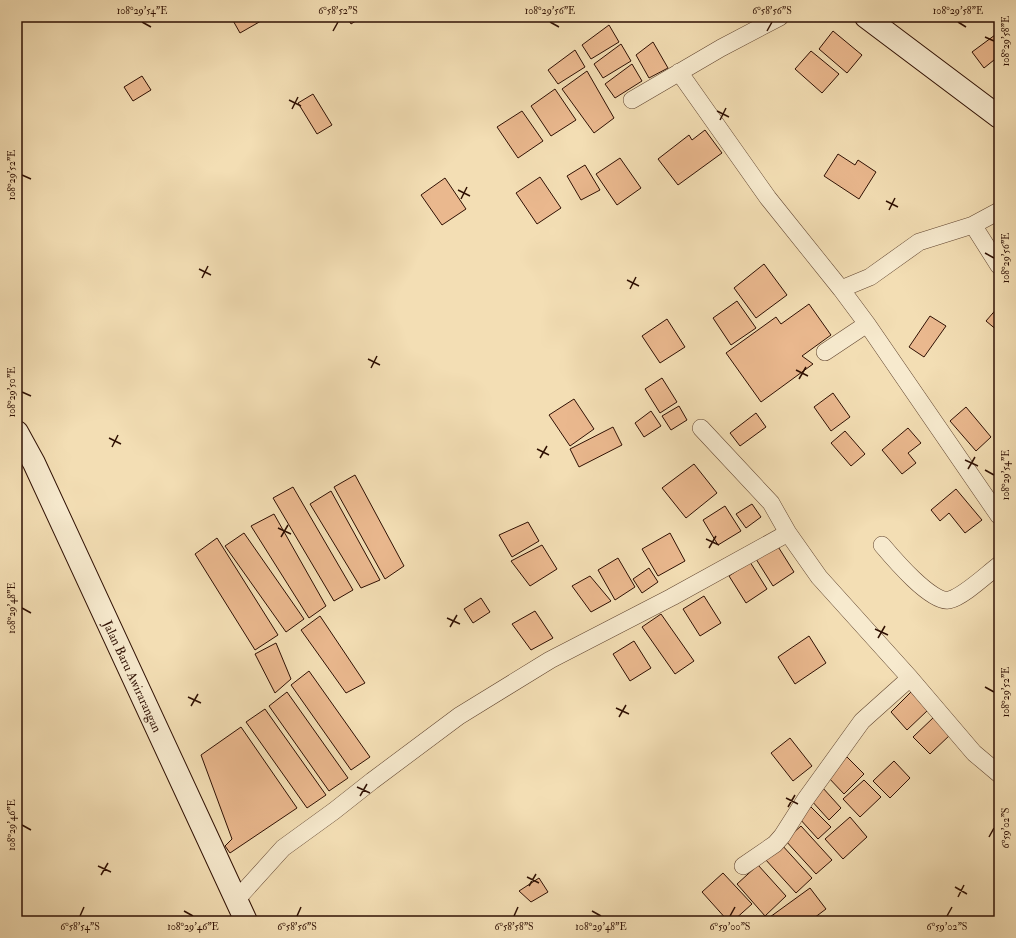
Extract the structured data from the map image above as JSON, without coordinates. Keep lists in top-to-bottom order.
{
  "streets": {
    "street": ["Jalan Baru Awirarangan"]
  },
  "coordinates": [
    "108°29'54\"E",
    "6°58'52\"S",
    "108°29'56\"E",
    "6°58'56\"S",
    "108°29'58\"E",
    "108°29'52\"E",
    "108°29'50\"E",
    "108°29'48\"E",
    "108°29'46\"E",
    "6°59'02\"S",
    "6°58'54\"S",
    "6°58'58\"S",
    "6°59'00\"S"
  ]
}
